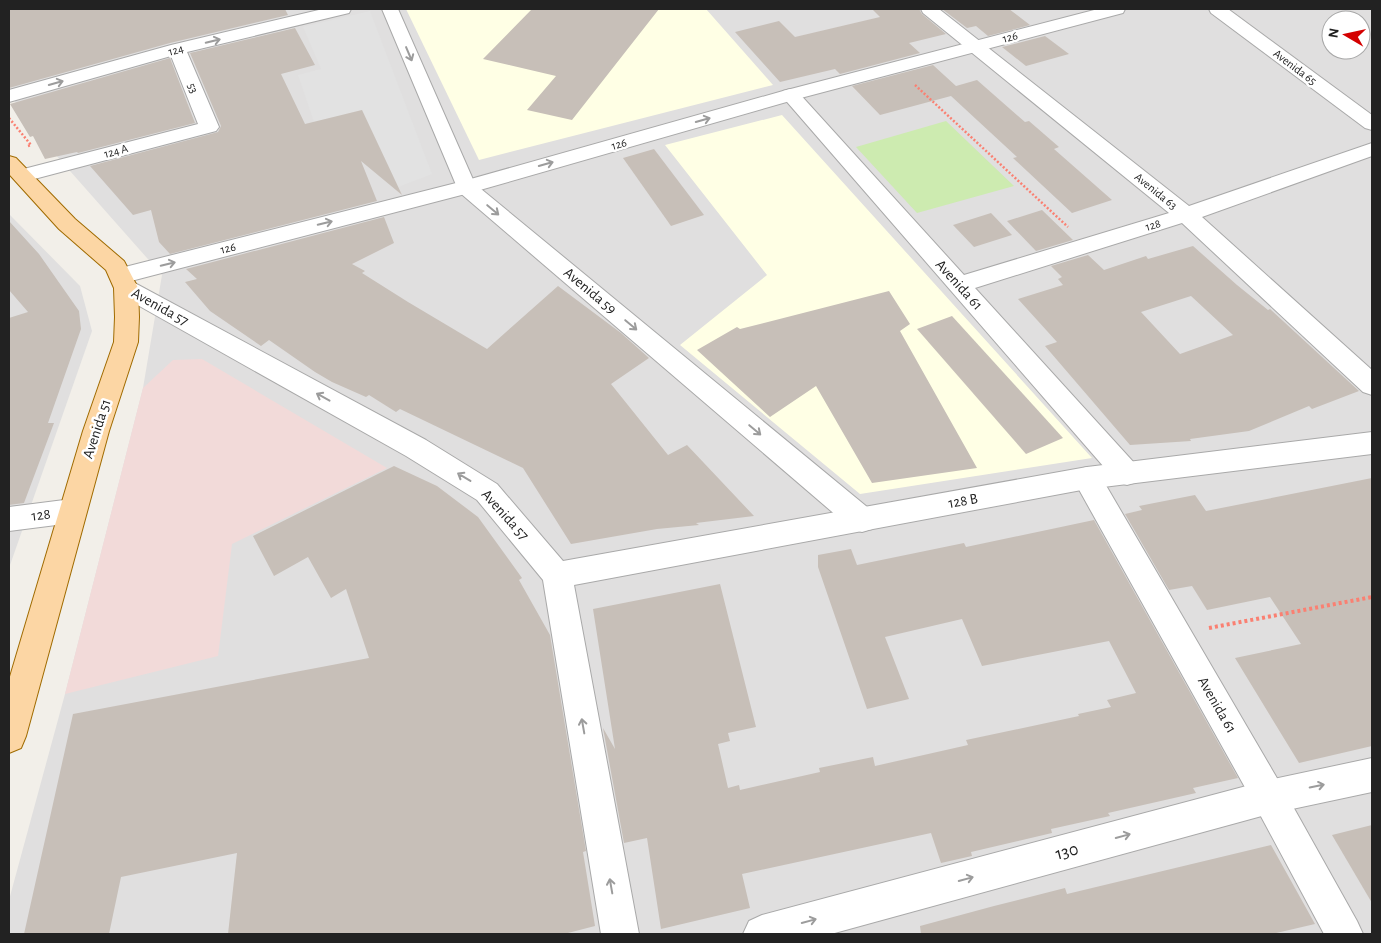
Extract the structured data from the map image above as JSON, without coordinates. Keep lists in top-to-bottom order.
{
  "streets": {
    "main road": ["Avenida 51"],
    "street": [
      "126",
      "124",
      "Avenida 65",
      "53",
      "124 A",
      "Avenida 63",
      "128",
      "Avenida 61",
      "Avenida 59",
      "Avenida 57",
      "128 B",
      "130"
    ]
  },
  "crossings": [
    ["126", "Avenida 63"],
    ["126", "Avenida 61"],
    ["126", "Avenida 59"],
    ["126", "Avenida 57"],
    ["126", "Avenida 51"],
    ["124", "53"],
    ["53", "124 A"],
    ["Avenida 63", "128"],
    ["128", "Avenida 61"],
    ["128", "Avenida 51"],
    ["Avenida 61", "128 B"],
    ["Avenida 61", "130"],
    ["Avenida 59", "128 B"],
    ["Avenida 57", "Avenida 51"],
    ["Avenida 57", "128 B"]
  ],
  "one_way": [
    "126",
    "124",
    "Avenida 59",
    "Avenida 57",
    "130"
  ],
  "north": "left"
}
